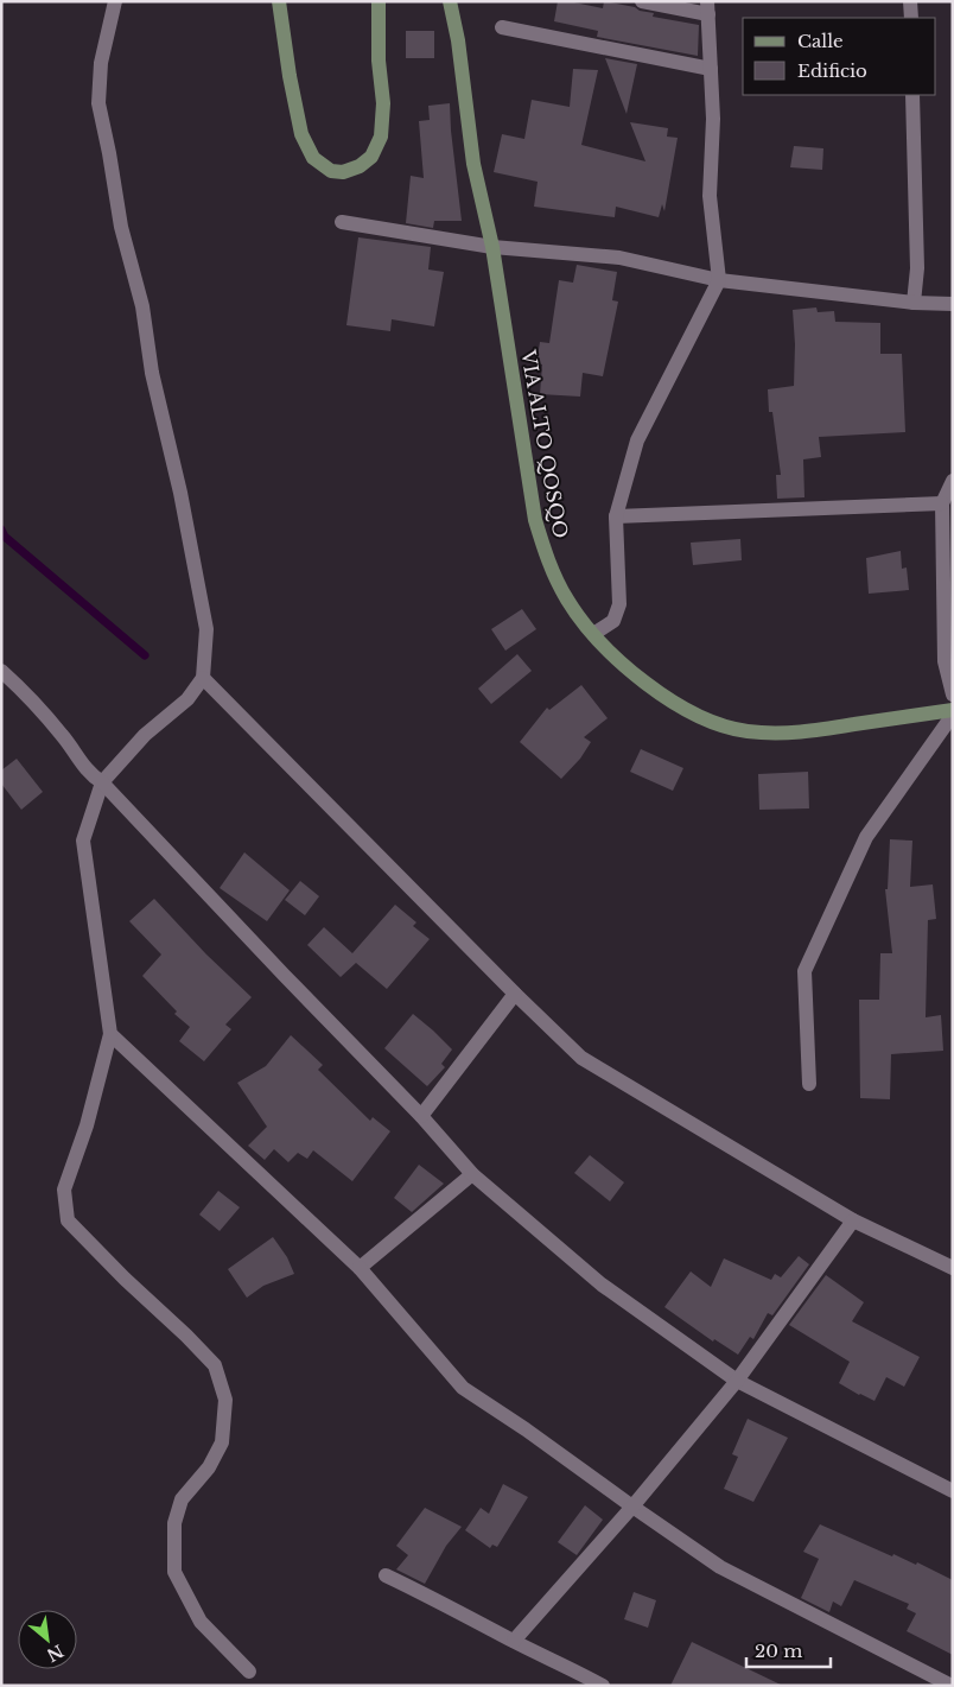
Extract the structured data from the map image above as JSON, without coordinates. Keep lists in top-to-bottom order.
{
  "streets": {
    "street": ["VIA ALTO QOSQO"]
  },
  "legend": ["Calle", "Edificio"],
  "scale_bar": "20 m",
  "north": "bottom right"
}
